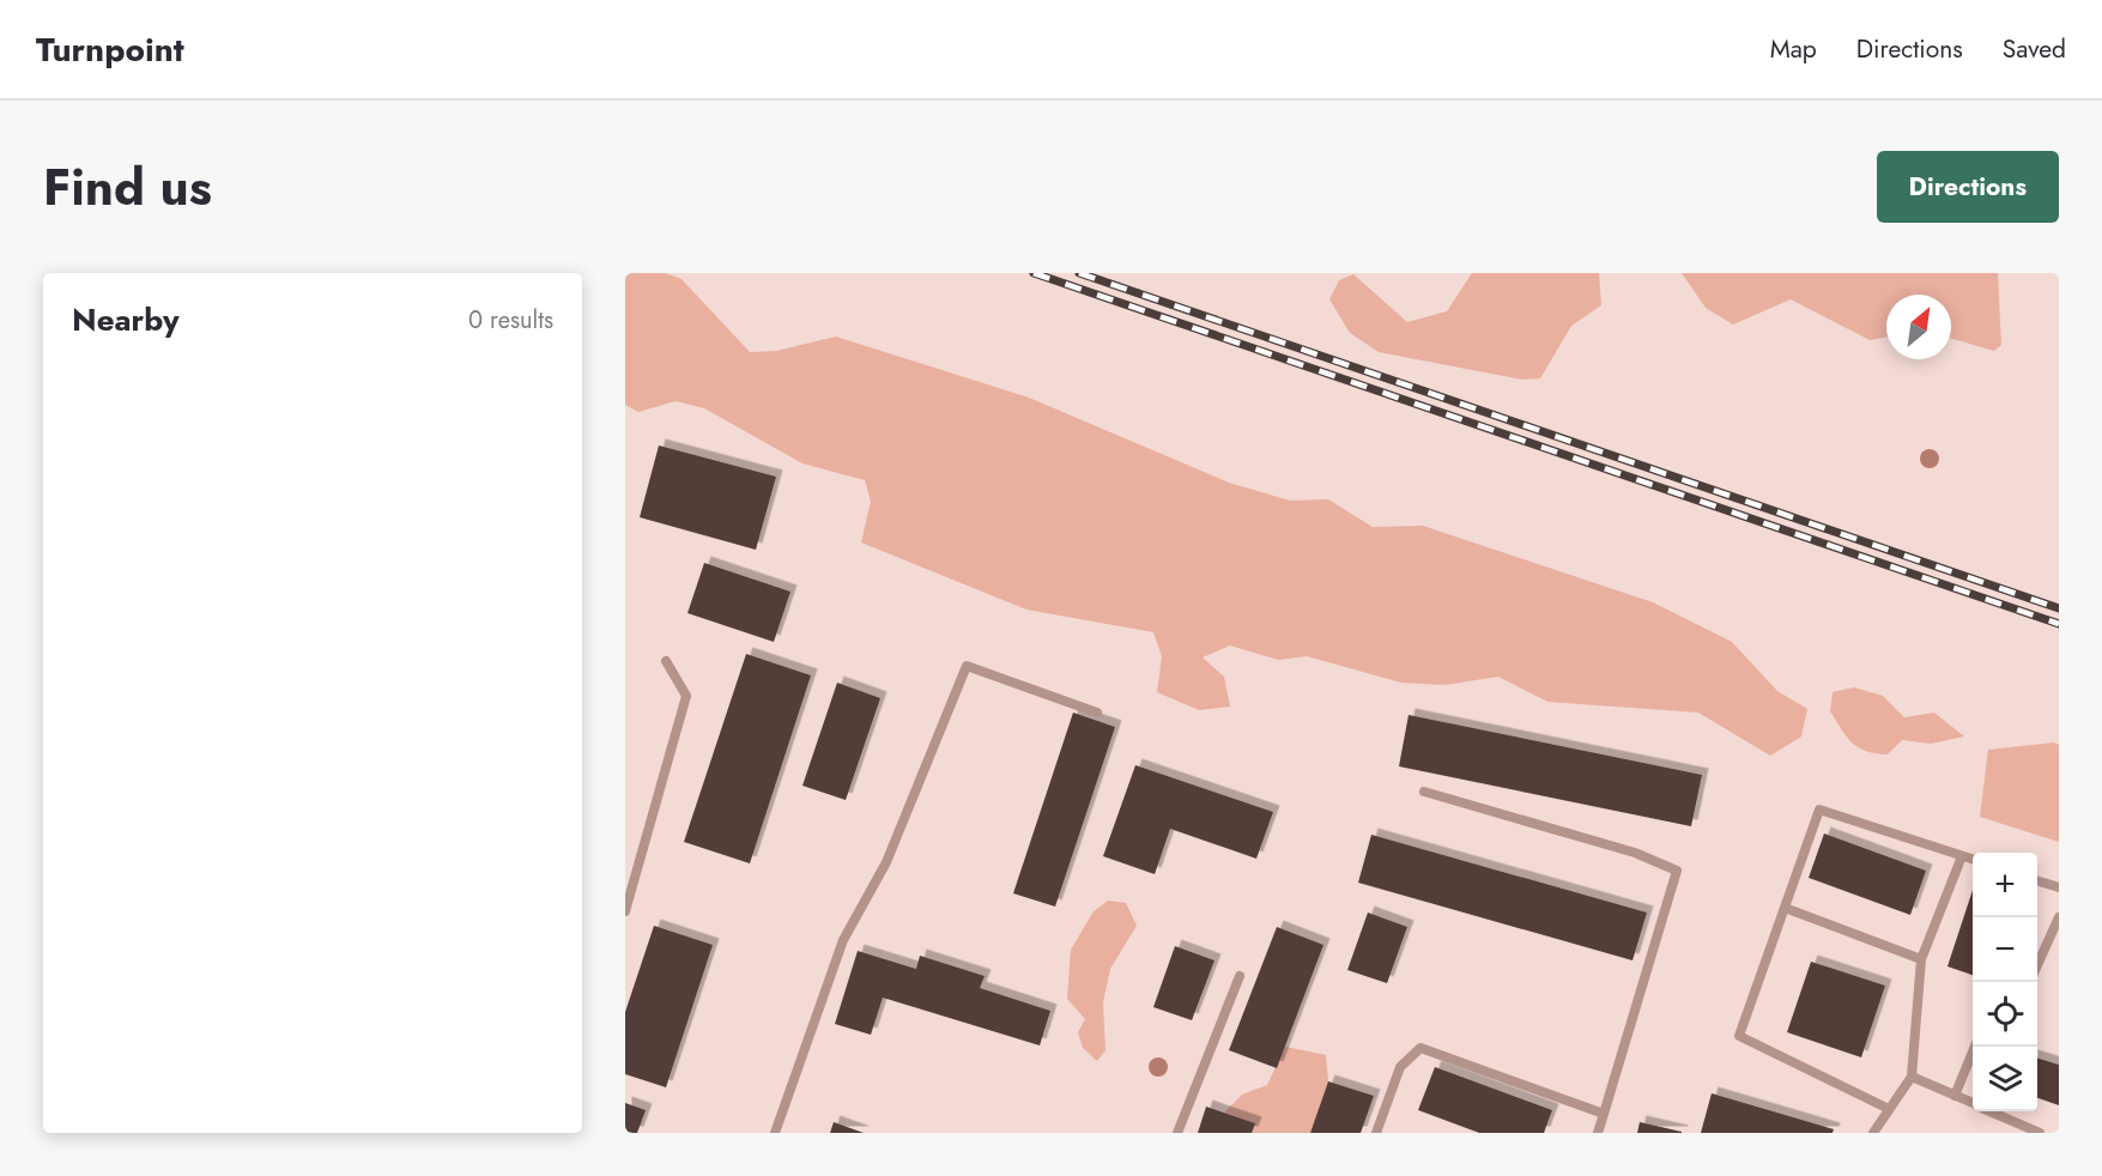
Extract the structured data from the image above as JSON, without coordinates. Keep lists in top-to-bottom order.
{
  "north": "top right",
  "page": {
    "header": "Turnpoint",
    "nav": ["Map", "Directions", "Saved"],
    "title": "Find us",
    "buttons": "Directions",
    "heading": ["Nearby", "0 results"],
    "map_buttons": ["+", "−"]
  }
}
